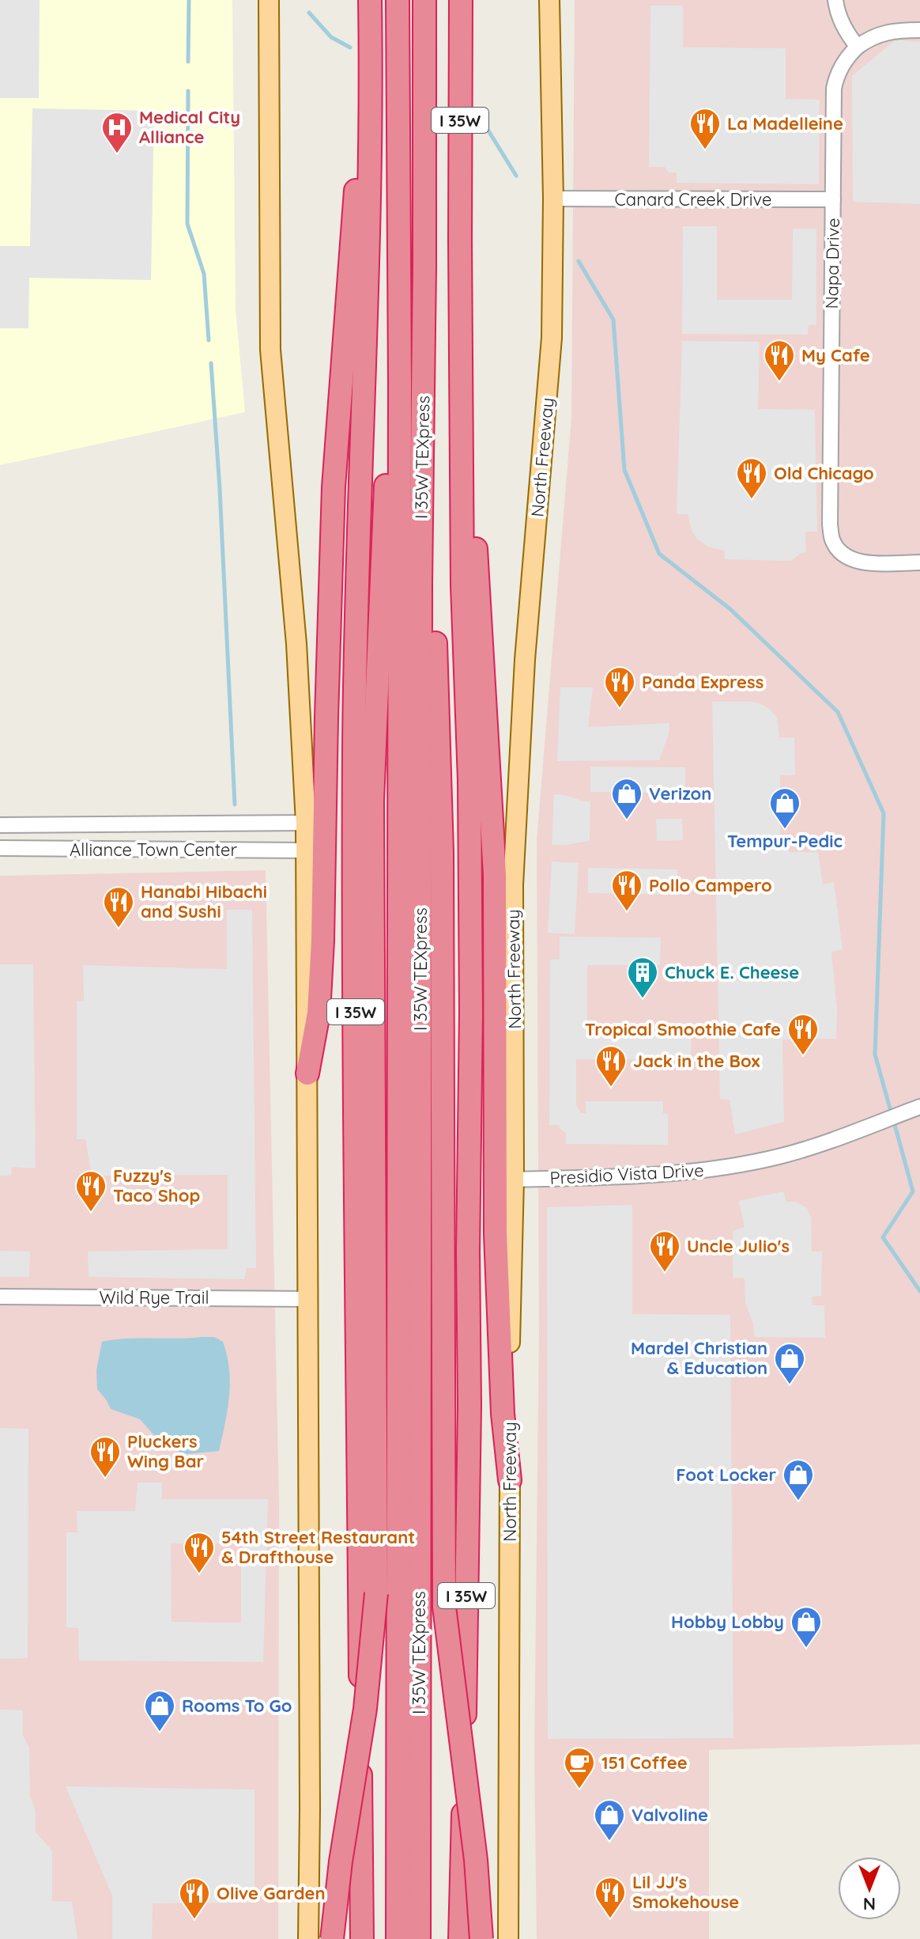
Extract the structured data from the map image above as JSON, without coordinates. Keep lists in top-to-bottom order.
{
  "streets": {
    "highway": ["I 35W", "I 35W TEXpress"],
    "main road": ["North Freeway"],
    "street": [
      "Canard Creek Drive",
      "Napa Drive",
      "Alliance Town Center",
      "Presidio Vista Drive",
      "Wild Rye Trail"
    ]
  },
  "crossings": [
    ["Canard Creek Drive", "Napa Drive"],
    ["Canard Creek Drive", "North Freeway"],
    ["North Freeway", "Presidio Vista Drive"]
  ],
  "places": {
    "restaurant": [
      "La Madelleine",
      "My Cafe",
      "Old Chicago",
      "Panda Express",
      "Pollo Campero",
      "Hanabi Hibachi and Sushi",
      "Tropical Smoothie Cafe",
      "Jack in the Box",
      "Fuzzy's Taco Shop",
      "Uncle Julio's",
      "Pluckers Wing Bar",
      "54th Street Restaurant & Drafthouse",
      "Lil JJ's Smokehouse",
      "Olive Garden"
    ],
    "hospital": ["Medical City Alliance"],
    "shop": [
      "Verizon",
      "Tempur-Pedic",
      "Mardel Christian & Education",
      "Foot Locker",
      "Hobby Lobby",
      "Rooms To Go",
      "Valvoline"
    ],
    "building": ["Chuck E. Cheese"],
    "cafe": ["151 Coffee"]
  },
  "north": "bottom"
}
